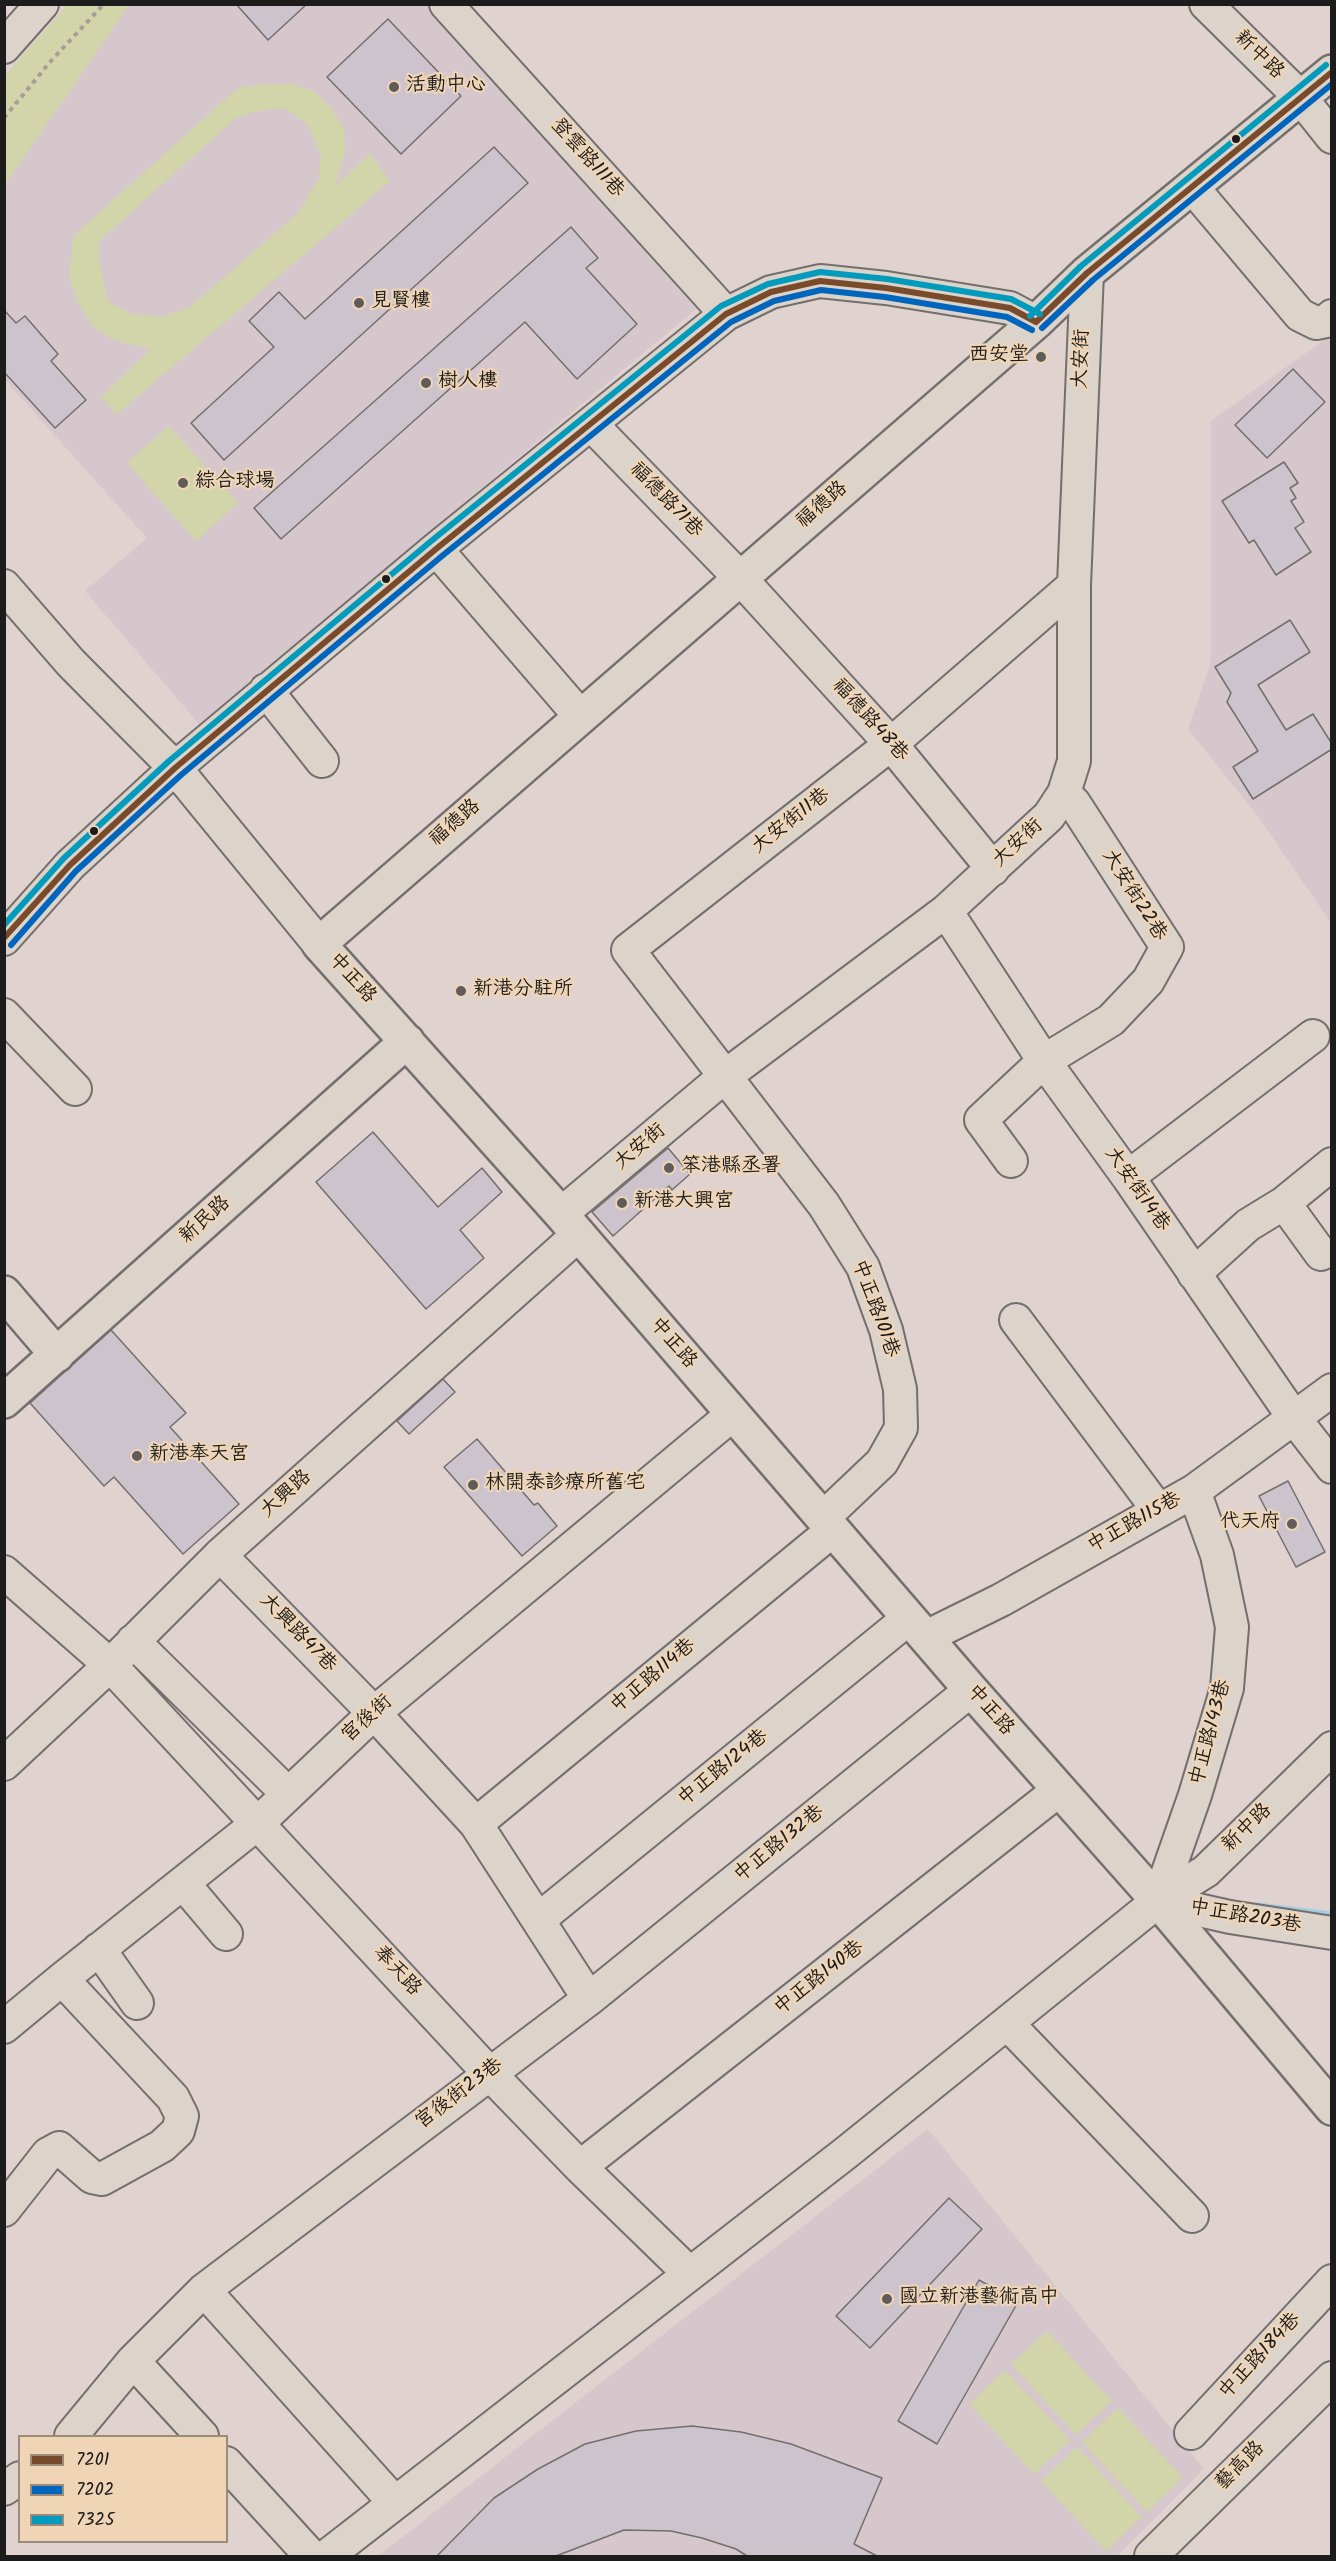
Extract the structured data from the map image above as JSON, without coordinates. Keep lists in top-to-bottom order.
{
  "streets": {
    "main road": ["福德路", "中正路", "新民路"],
    "street": [
      "新中路",
      "登雲路111巷",
      "大安街",
      "福德路71巷",
      "福德路48巷",
      "大安街11巷",
      "大安街22巷",
      "大安街14巷",
      "中正路101巷",
      "大興路",
      "中正路115巷",
      "大興路47巷",
      "中正路114巷",
      "宮後街",
      "中正路143巷",
      "中正路124巷",
      "中正路132巷",
      "中正路203巷",
      "奉天路",
      "中正路140巷",
      "宮後街23巷",
      "中正路184巷",
      "藝高路"
    ]
  },
  "crossings": [
    ["新中路", "福德路"],
    ["新中路", "中正路"],
    ["新中路", "中正路143巷"],
    ["新中路", "中正路203巷"],
    ["新中路", "奉天路"],
    ["大安街", "福德路"],
    ["大安街", "福德路48巷"],
    ["大安街", "大安街11巷"],
    ["大安街", "大安街22巷"],
    ["大安街", "中正路"],
    ["大安街", "大安街14巷"],
    ["大安街", "中正路101巷"],
    ["大安街", "大興路"],
    ["福德路71巷", "福德路"],
    ["福德路71巷", "福德路48巷"],
    ["福德路", "福德路48巷"],
    ["福德路", "中正路"],
    ["福德路48巷", "大安街11巷"],
    ["大安街11巷", "中正路101巷"],
    ["大安街22巷", "大安街14巷"],
    ["中正路", "新民路"],
    ["中正路", "中正路101巷"],
    ["中正路", "大興路"],
    ["中正路", "中正路115巷"],
    ["中正路", "中正路114巷"],
    ["中正路", "宮後街"],
    ["中正路", "中正路143巷"],
    ["中正路", "中正路124巷"],
    ["中正路", "中正路132巷"],
    ["中正路", "中正路203巷"],
    ["中正路", "中正路140巷"],
    ["大安街14巷", "中正路115巷"],
    ["中正路101巷", "中正路114巷"],
    ["大興路", "大興路47巷"],
    ["大興路", "奉天路"],
    ["中正路115巷", "中正路143巷"],
    ["中正路115巷", "中正路124巷"],
    ["大興路47巷", "宮後街"],
    ["宮後街", "奉天路"],
    ["中正路143巷", "中正路203巷"],
    ["中正路132巷", "宮後街23巷"],
    ["奉天路", "中正路140巷"],
    ["奉天路", "宮後街23巷"]
  ],
  "places": [
    "活動中心",
    "見賢樓",
    "西安堂",
    "樹人樓",
    "綜合球場",
    "新港分駐所",
    "笨港縣丞署",
    "新港大興宮",
    "新港奉天宮",
    "林開泰診療所舊宅",
    "代天府",
    "國立新港藝術高中"
  ],
  "lines": ["transit line 7325", "transit line 7201", "transit line 7202"],
  "legend": ["7201", "7202", "7325"]
}
